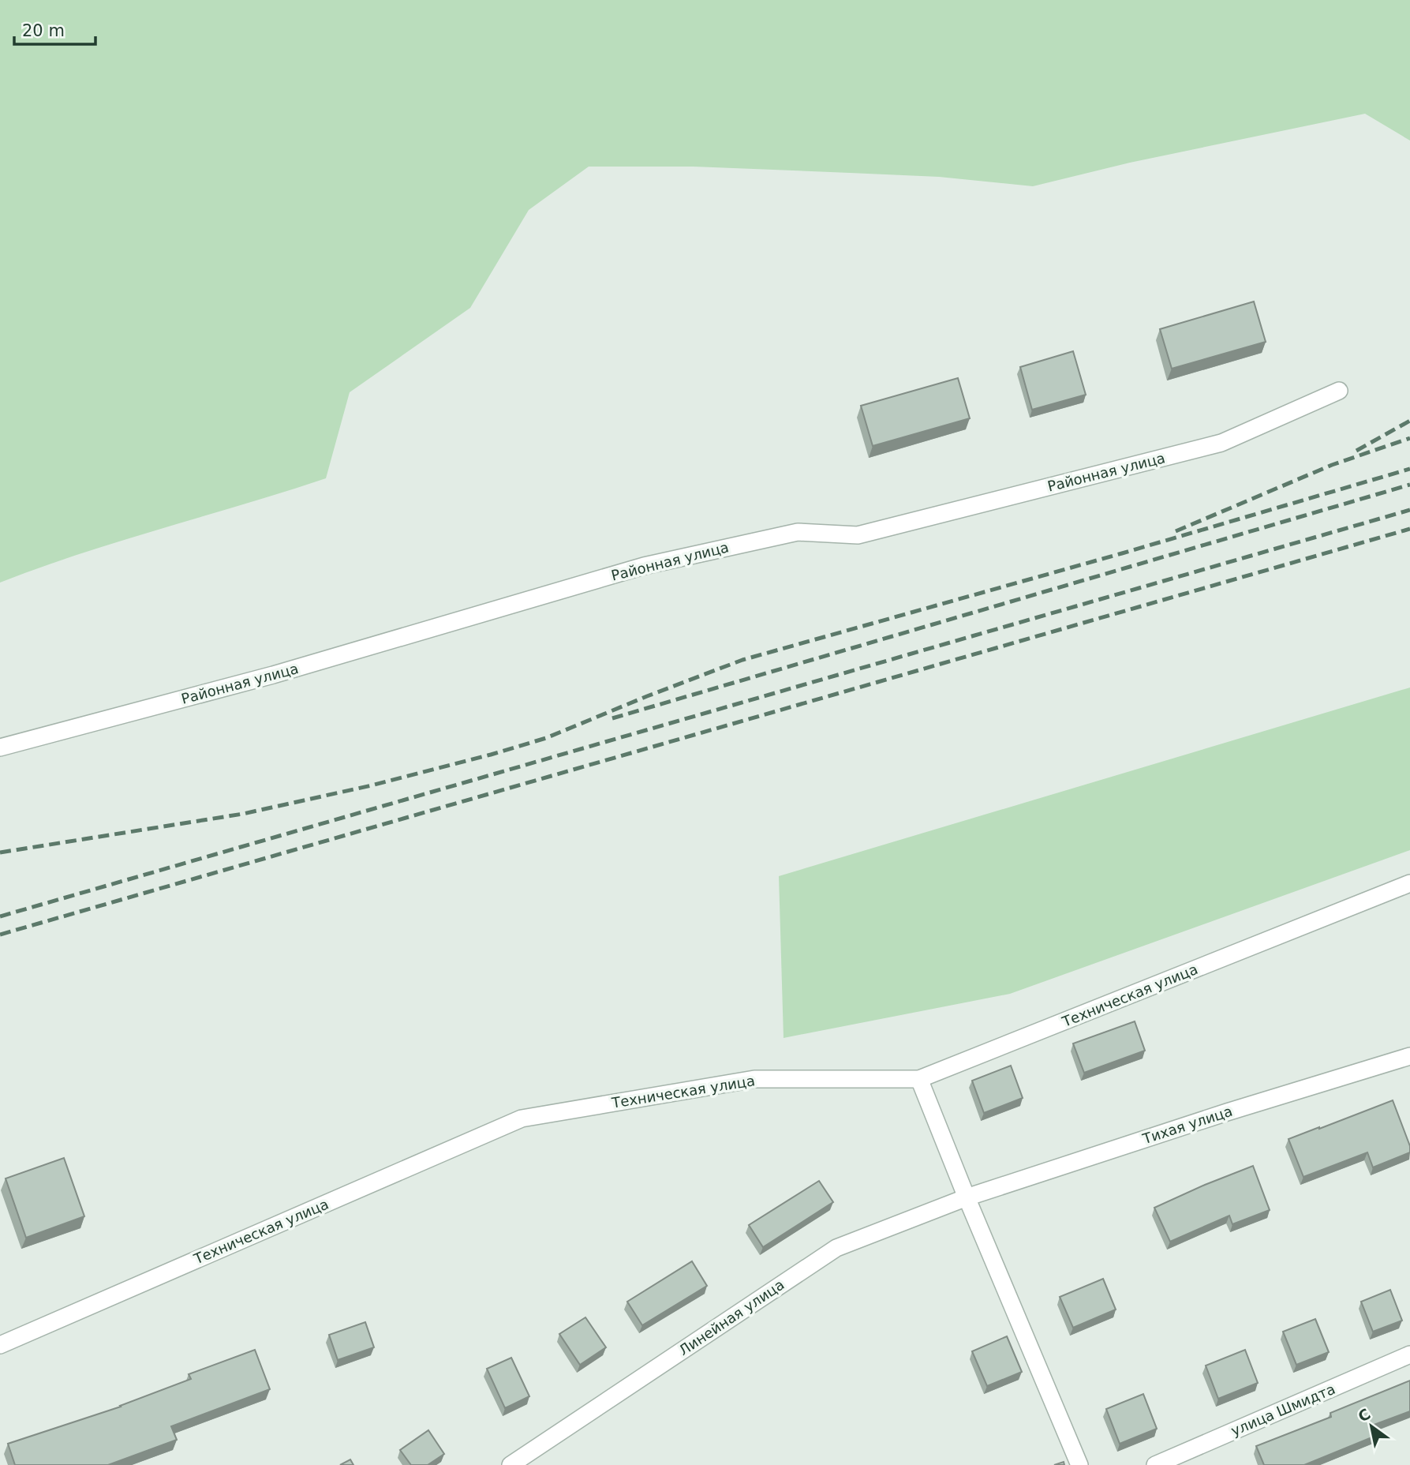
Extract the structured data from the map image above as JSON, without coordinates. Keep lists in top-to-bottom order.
{
  "streets": {
    "street": [
      "Районная улица",
      "Техническая улица",
      "Тихая улица",
      "Линейная улица",
      "улица Шмидта"
    ]
  },
  "crossings": [
    ["Тихая улица", "Линейная улица"]
  ],
  "scale_bar": "20 m",
  "north": "top left"
}
